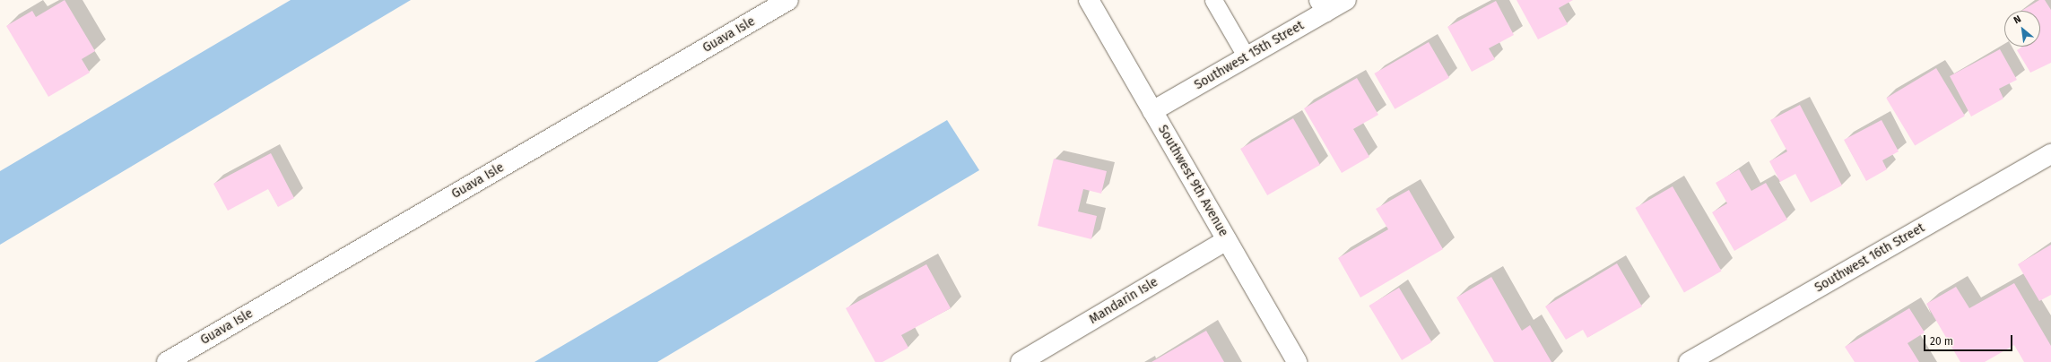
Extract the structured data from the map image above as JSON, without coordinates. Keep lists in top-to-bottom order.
{
  "streets": {
    "street": [
      "Guava Isle",
      "Southwest 15th Street",
      "Southwest 9th Avenue",
      "Southwest 16th Street",
      "Mandarin Isle"
    ]
  },
  "crossings": [
    ["Southwest 15th Street", "Southwest 9th Avenue"],
    ["Southwest 9th Avenue", "Mandarin Isle"]
  ],
  "scale_bar": "20 m",
  "north": "top left"
}
